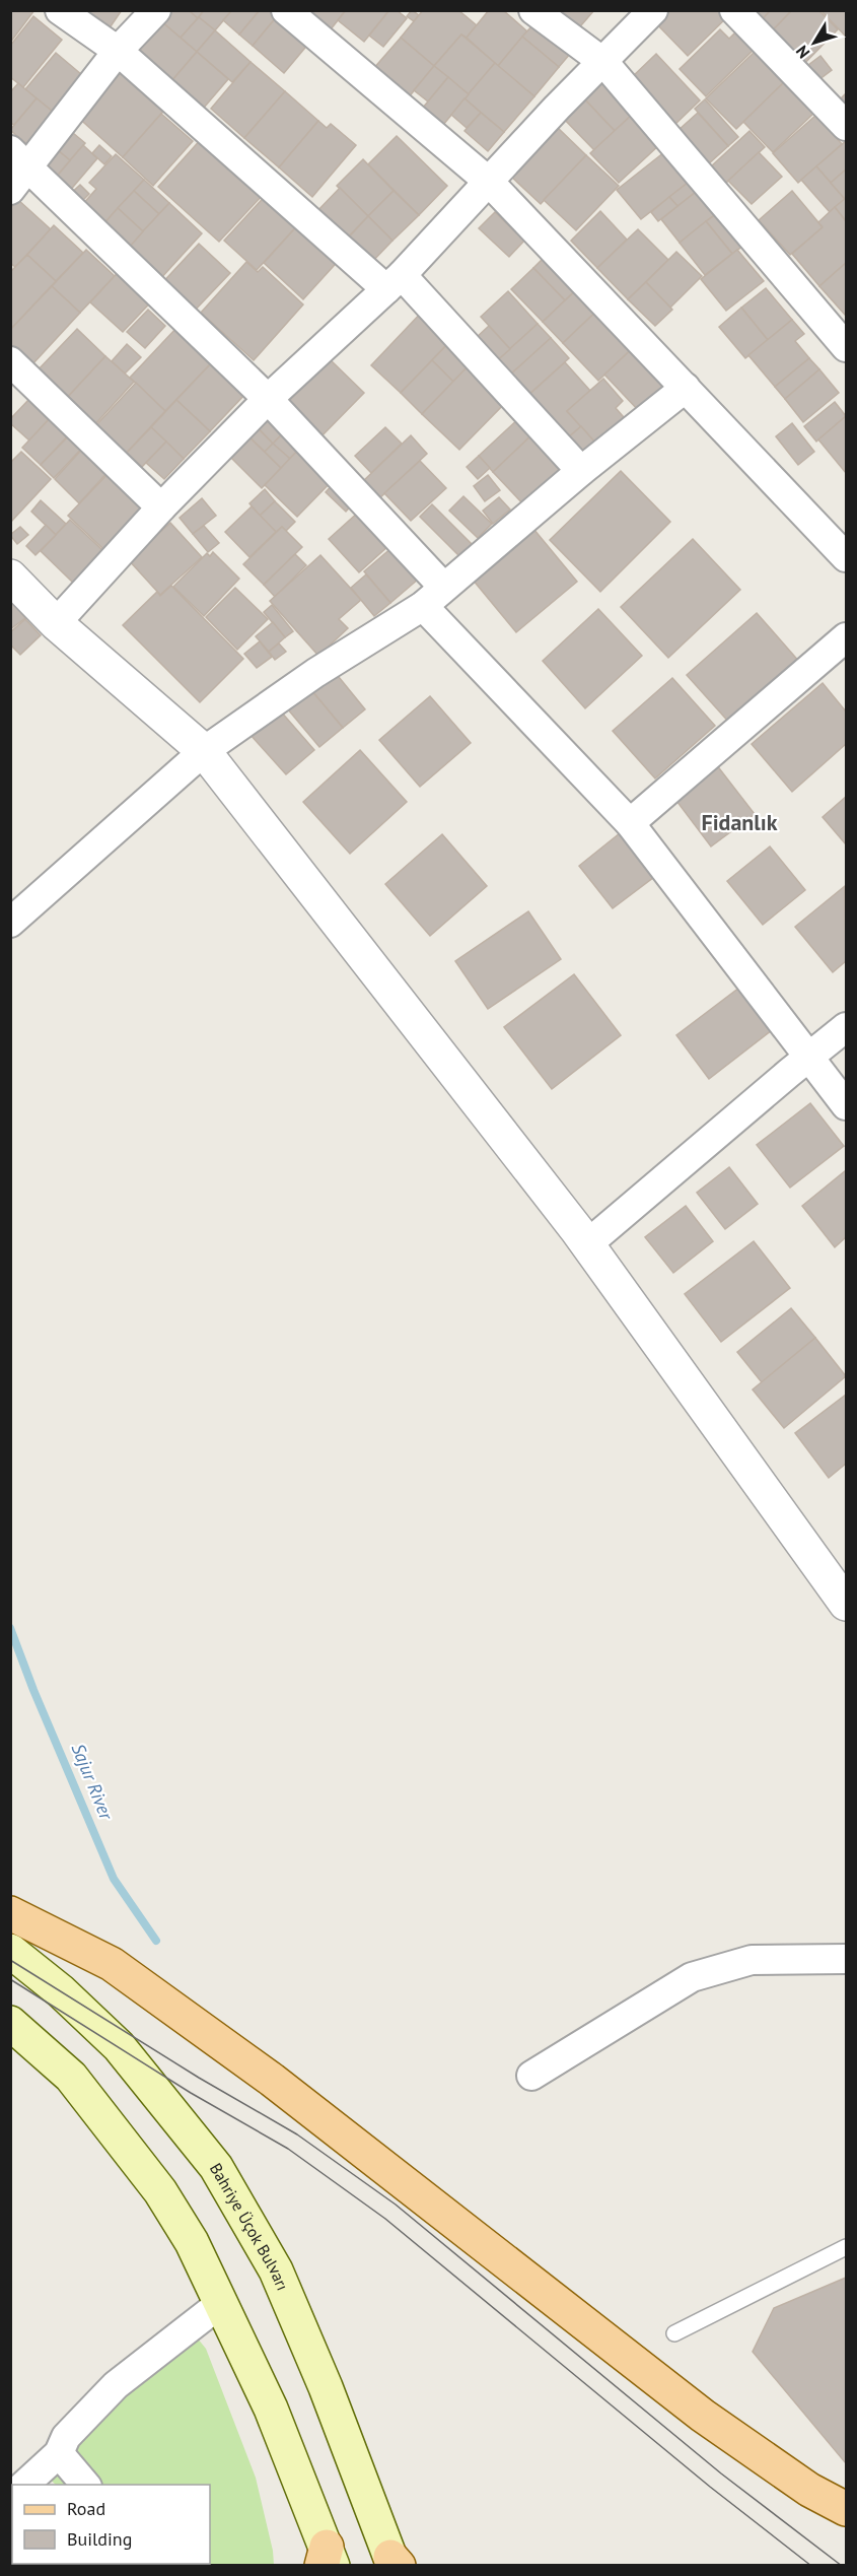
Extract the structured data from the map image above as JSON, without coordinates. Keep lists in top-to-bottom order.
{
  "streets": {
    "main road": ["Bahriye Üçok Bulvarı"]
  },
  "districts": ["Fidanlık"],
  "water": ["Sajur River"],
  "legend": ["Road", "Building"],
  "north": "bottom left"
}
